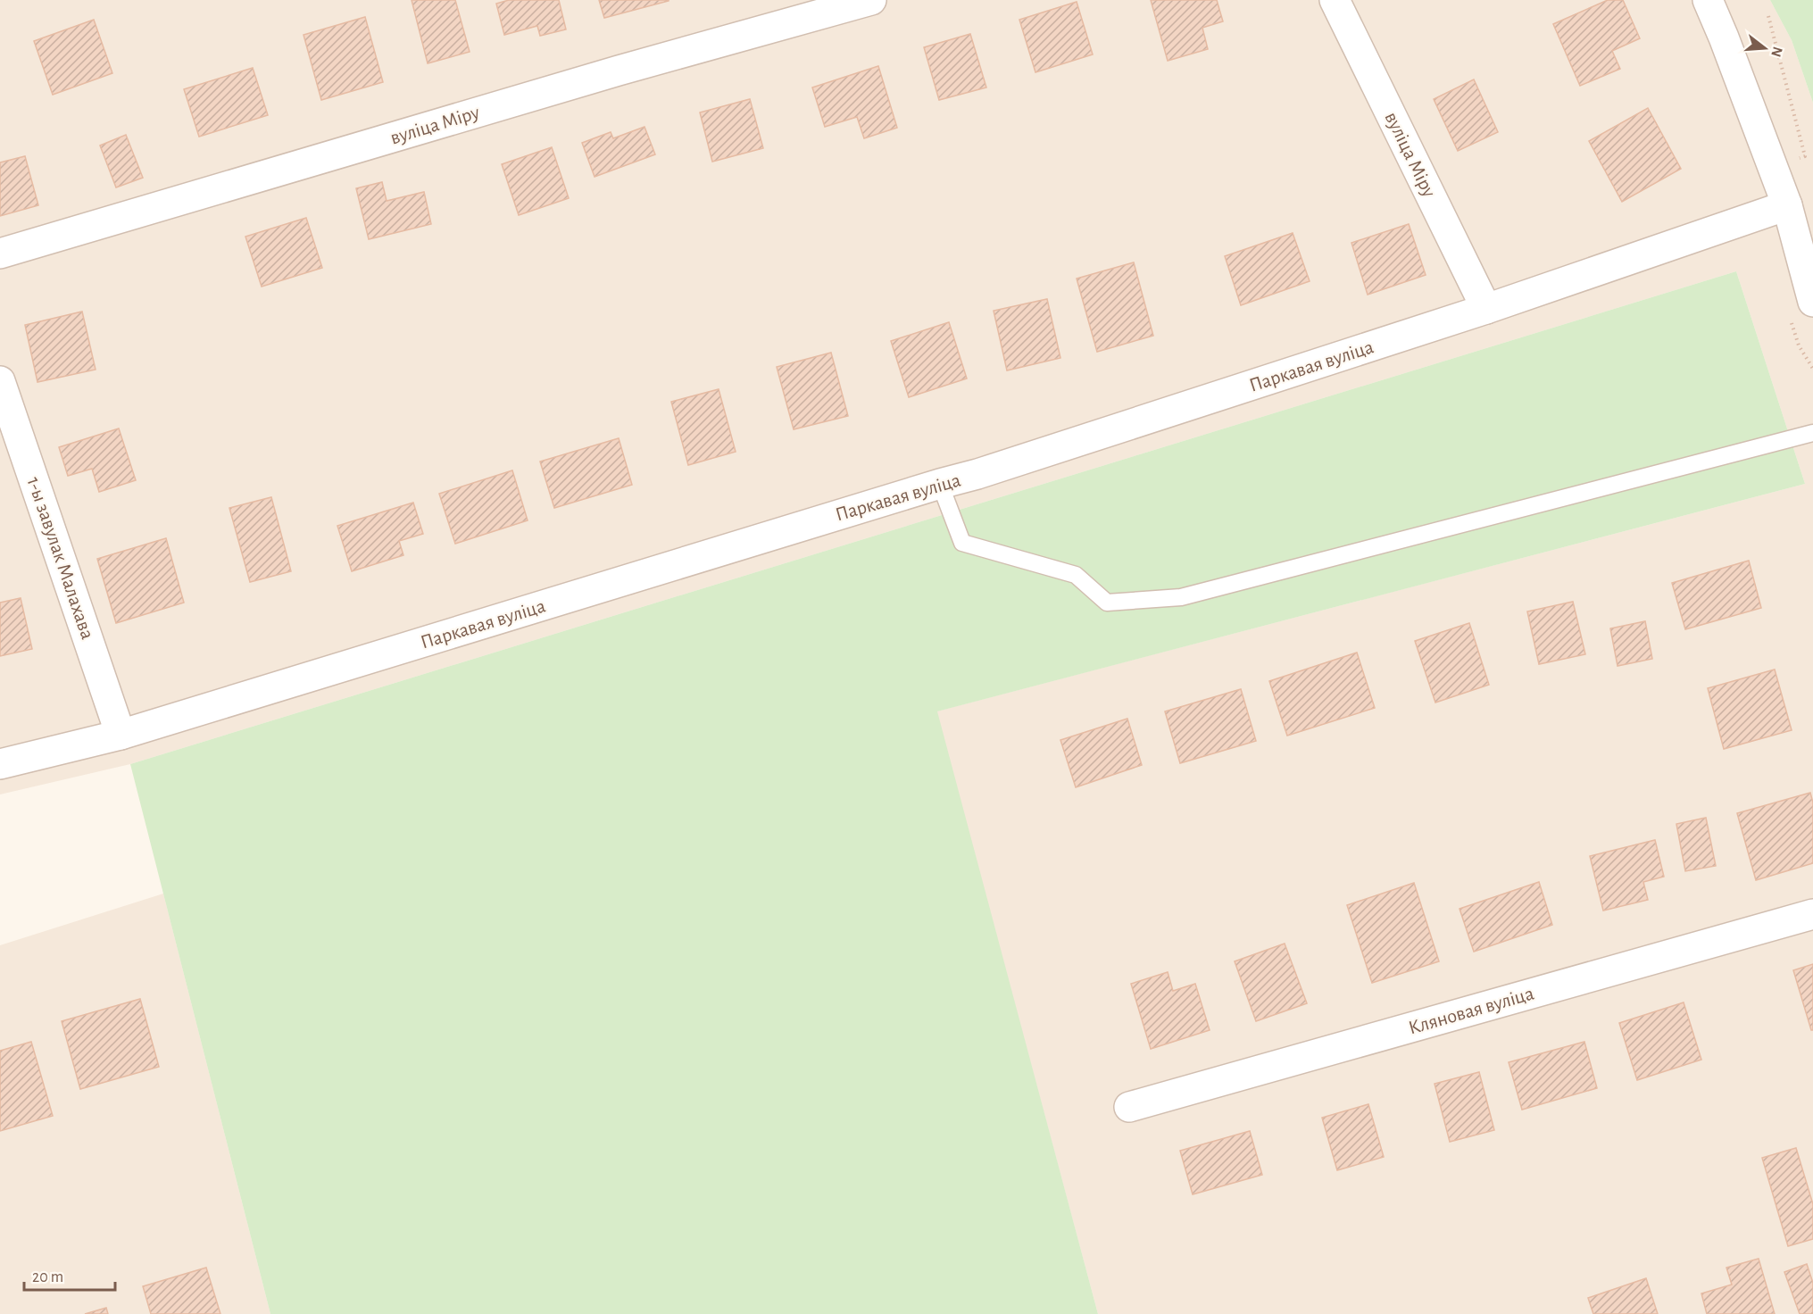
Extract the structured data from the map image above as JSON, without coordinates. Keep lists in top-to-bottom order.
{
  "streets": {
    "street": [
      "вуліца Міру",
      "Паркавая вуліца",
      "1-ы завулак Малахава",
      "Кляновая вуліца"
    ]
  },
  "crossings": [
    ["вуліца Міру", "Паркавая вуліца"],
    ["Паркавая вуліца", "1-ы завулак Малахава"]
  ],
  "scale_bar": "20 m",
  "north": "right"
}
